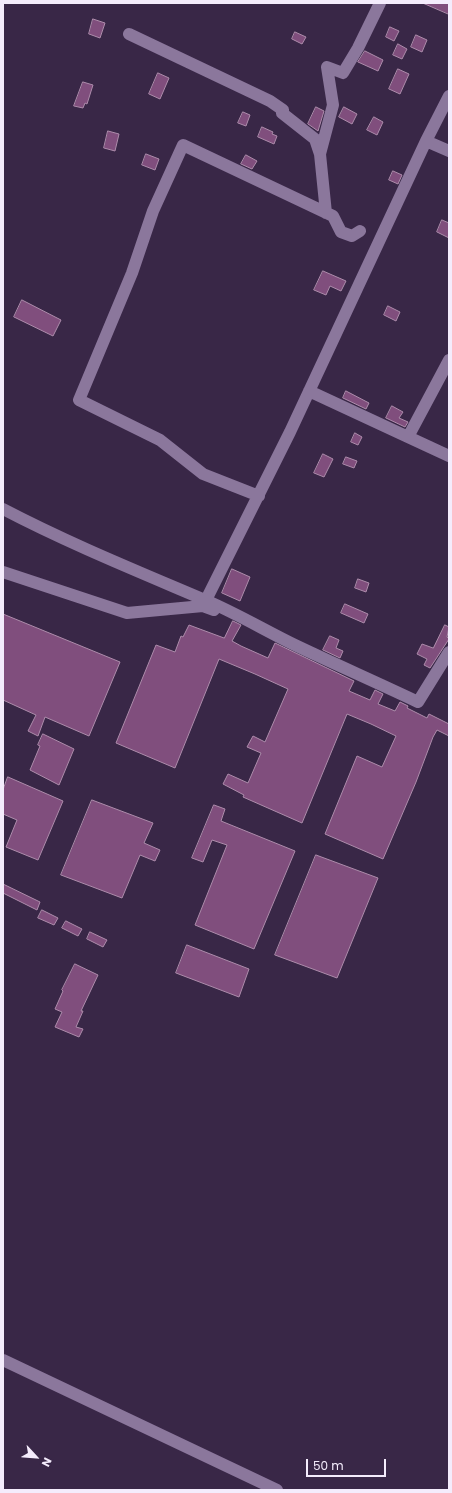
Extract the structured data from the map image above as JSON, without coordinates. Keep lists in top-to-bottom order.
{
  "scale_bar": "50 m",
  "north": "bottom right"
}
